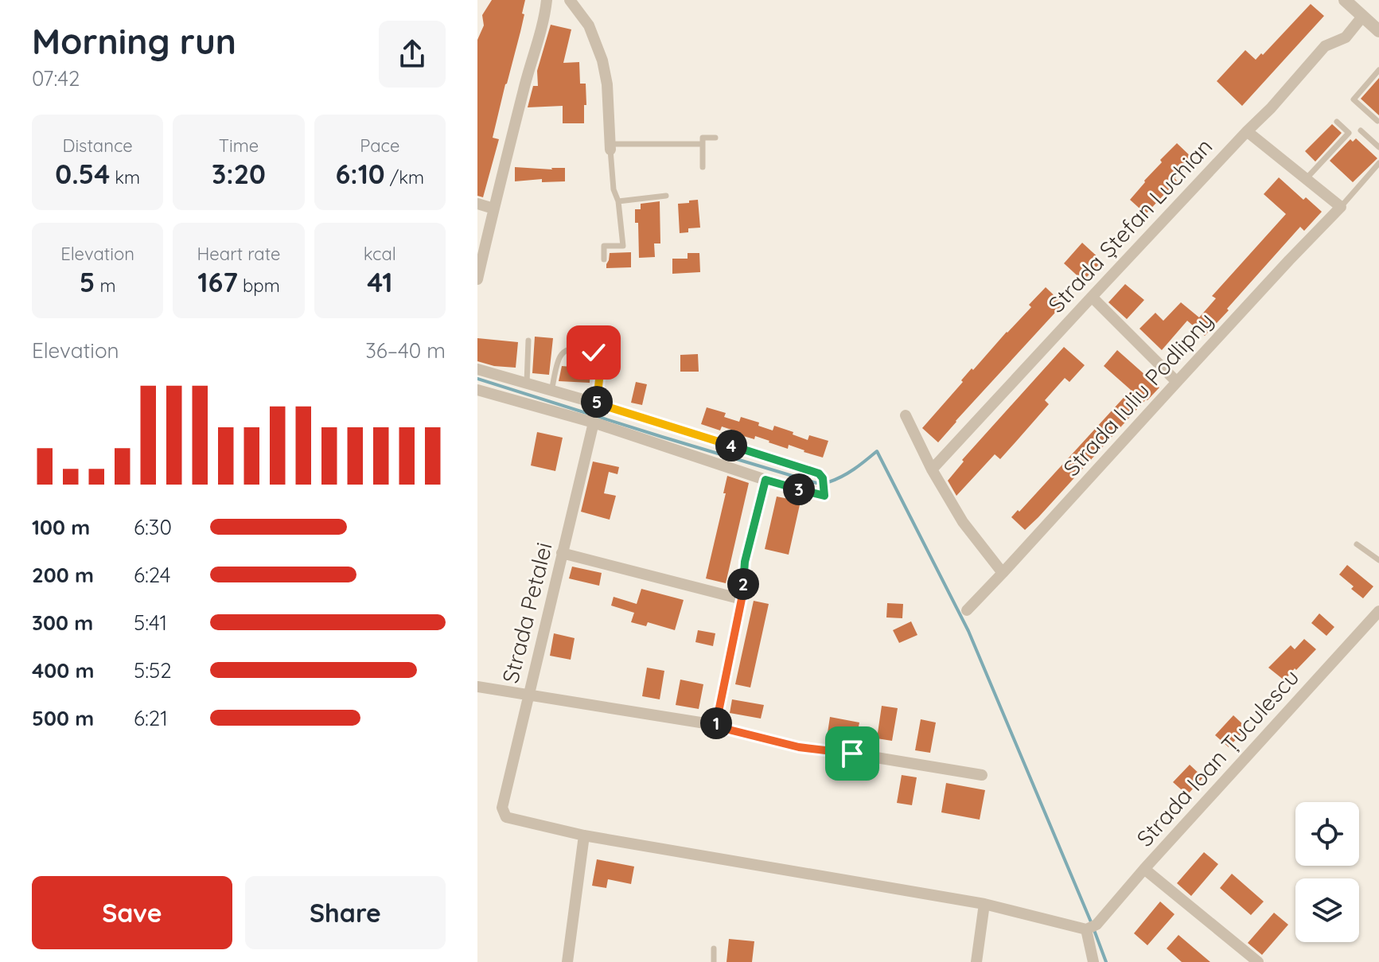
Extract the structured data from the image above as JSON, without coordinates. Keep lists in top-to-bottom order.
{
  "streets": {
    "street": [
      "Strada Ștefan Luchian",
      "Strada Iuliu Podlipny",
      "Strada Petalei",
      "Strada Ioan Țuculescu"
    ]
  },
  "page": {
    "heading": ["Morning run", "07:42"],
    "stats": [
      ["Distance", "0.54 km"],
      ["Time", "3:20"],
      ["Pace", "6:10 /km"],
      ["Elevation", "5 m"],
      ["Heart rate", "167 bpm"],
      ["kcal", "41"]
    ],
    "chart": ["Elevation", "36–40 m"],
    "pins": [
      "5",
      "4",
      "3",
      "2",
      "1"
    ],
    "list": [
      {
        "name": "100 m",
        "note": "6:30"
      },
      {
        "name": "200 m",
        "note": "6:24"
      },
      {
        "name": "300 m",
        "note": "5:41"
      },
      {
        "name": "400 m",
        "note": "5:52"
      },
      {
        "name": "500 m",
        "note": "6:21"
      }
    ],
    "buttons": ["Save", "Share"]
  }
}
